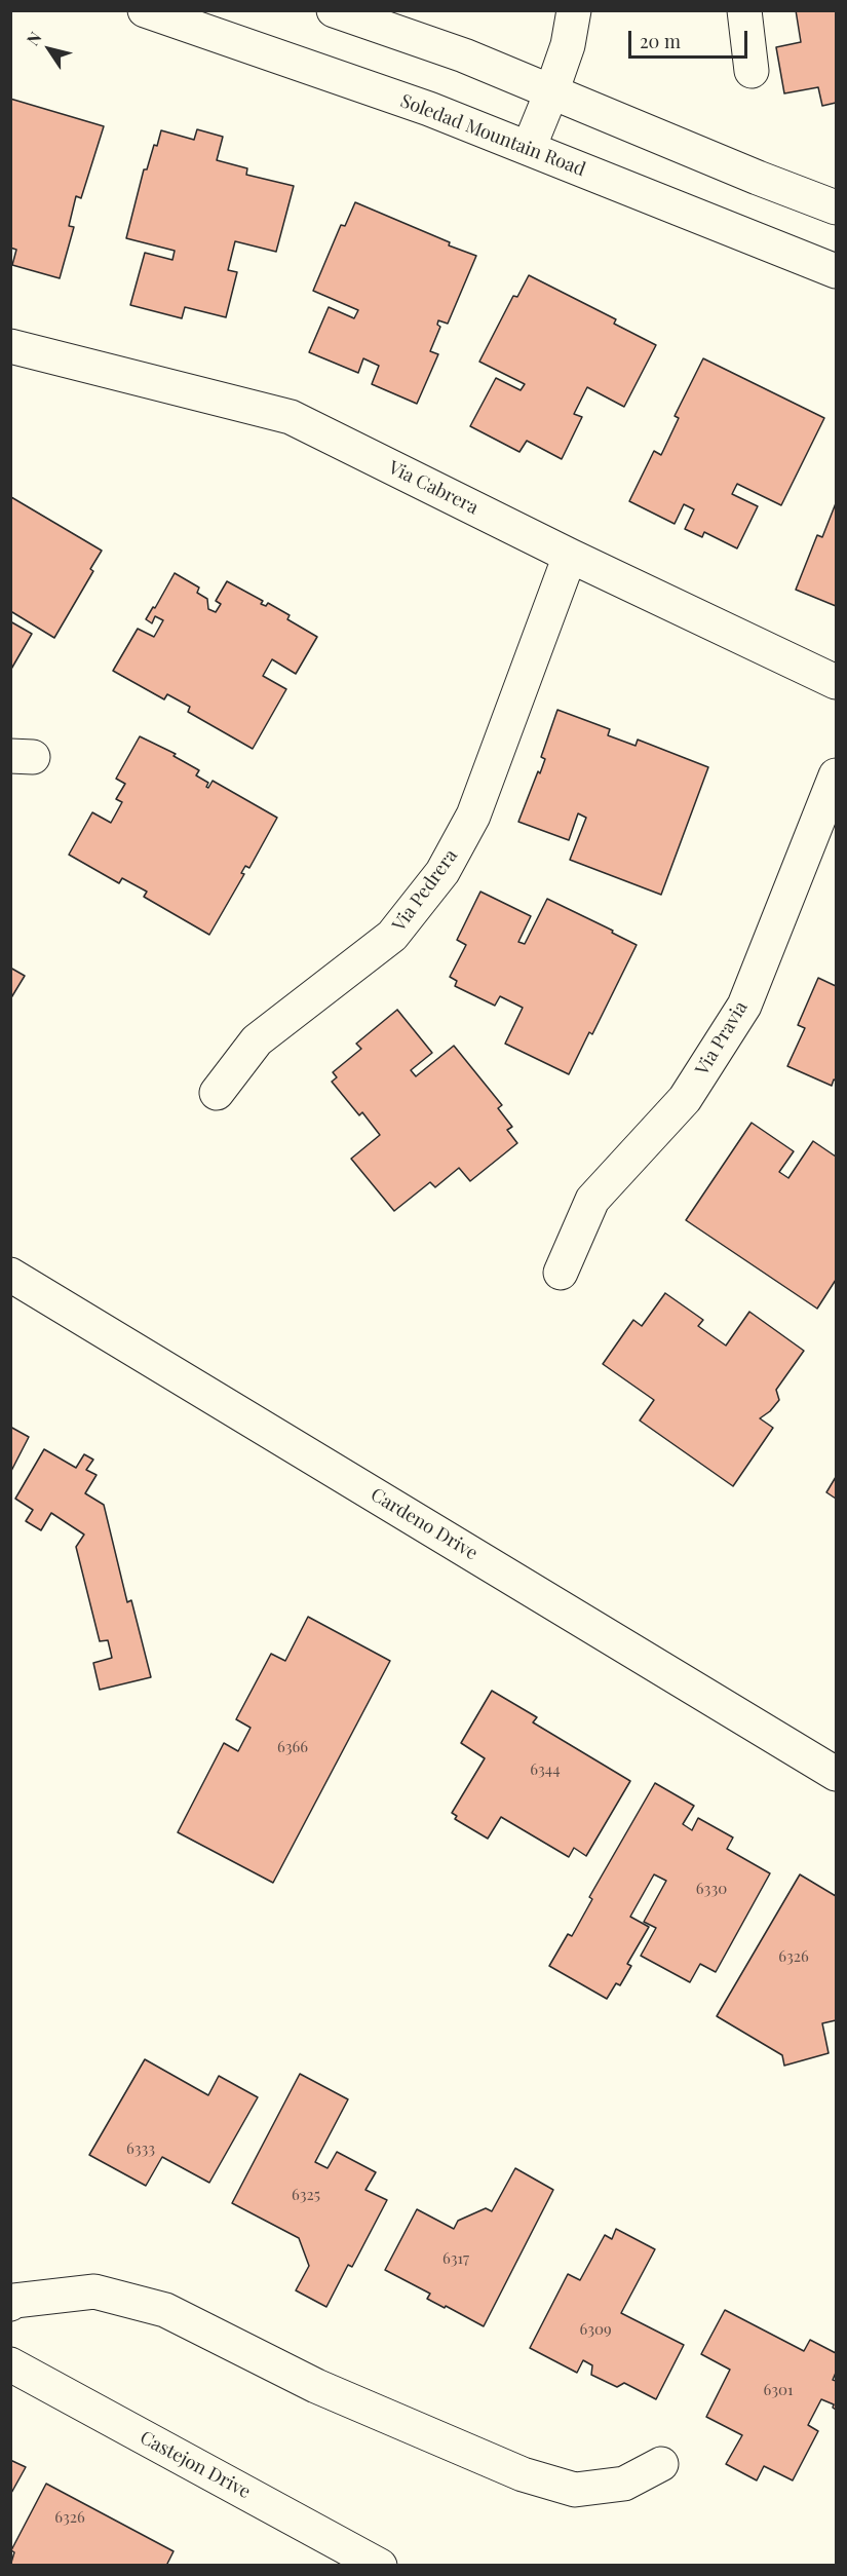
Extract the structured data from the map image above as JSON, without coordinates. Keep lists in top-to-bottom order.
{
  "streets": {
    "street": [
      "Soledad Mountain Road",
      "Via Cabrera",
      "Via Pedrera",
      "Via Pravia",
      "Cardeno Drive",
      "Castejon Drive"
    ]
  },
  "crossings": [
    ["Via Cabrera", "Via Pedrera"]
  ],
  "house_numbers": [
    "6366",
    "6344",
    "6330",
    "6326",
    "6333",
    "6325",
    "6317",
    "6309",
    "6301",
    "6326"
  ],
  "scale_bar": "20 m",
  "north": "top left"
}
